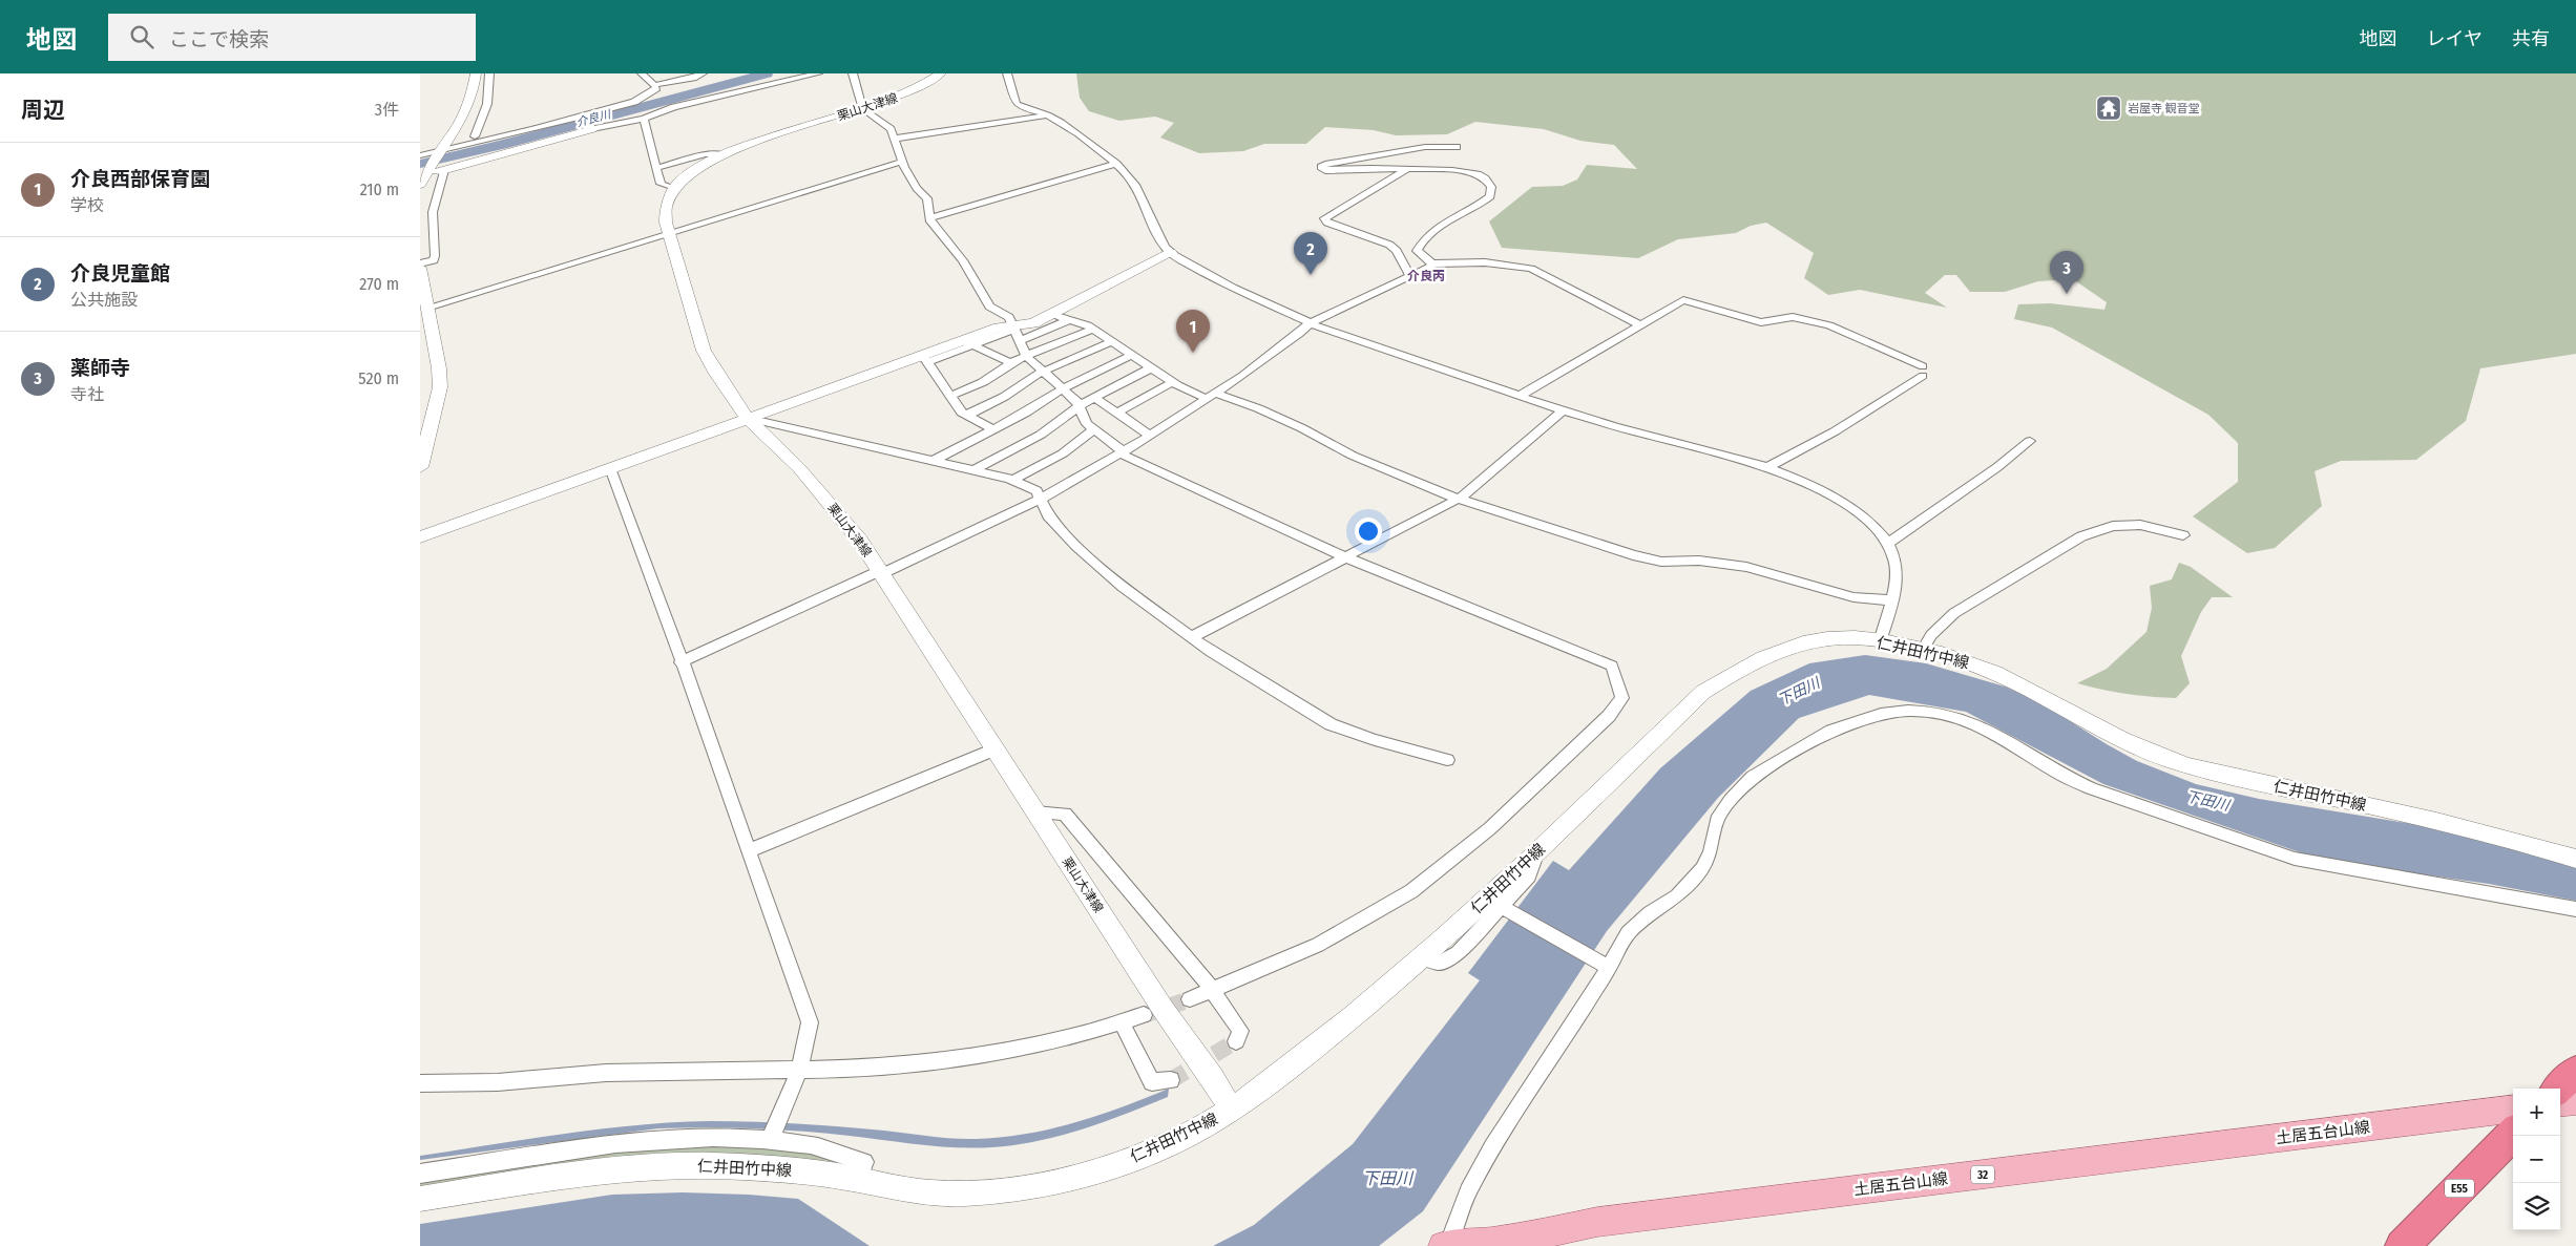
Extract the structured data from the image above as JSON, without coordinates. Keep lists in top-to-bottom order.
{
  "streets": {
    "highway": ["E55"],
    "main road": [
      "栗山大津線",
      "仁井田竹中線",
      "土居五台山線",
      "32"
    ]
  },
  "crossings": [
    ["栗山大津線", "仁井田竹中線"]
  ],
  "districts": ["介良丙"],
  "water": ["介良川", "下田川"],
  "places": {
    "temple": ["岩屋寺 観音堂"]
  },
  "page": {
    "header": "地図",
    "search": "ここで検索",
    "nav": ["地図", "レイヤ", "共有"],
    "heading": ["周辺", "3件"],
    "list": [
      {
        "mark": "1",
        "name": "介良西部保育園",
        "note": "学校",
        "value": "210 m"
      },
      {
        "mark": "2",
        "name": "介良児童館",
        "note": "公共施設",
        "value": "270 m"
      },
      {
        "mark": "3",
        "name": "薬師寺",
        "note": "寺社",
        "value": "520 m"
      }
    ],
    "pins": ["2", "3", "1"],
    "map_buttons": ["+", "−"]
  }
}
